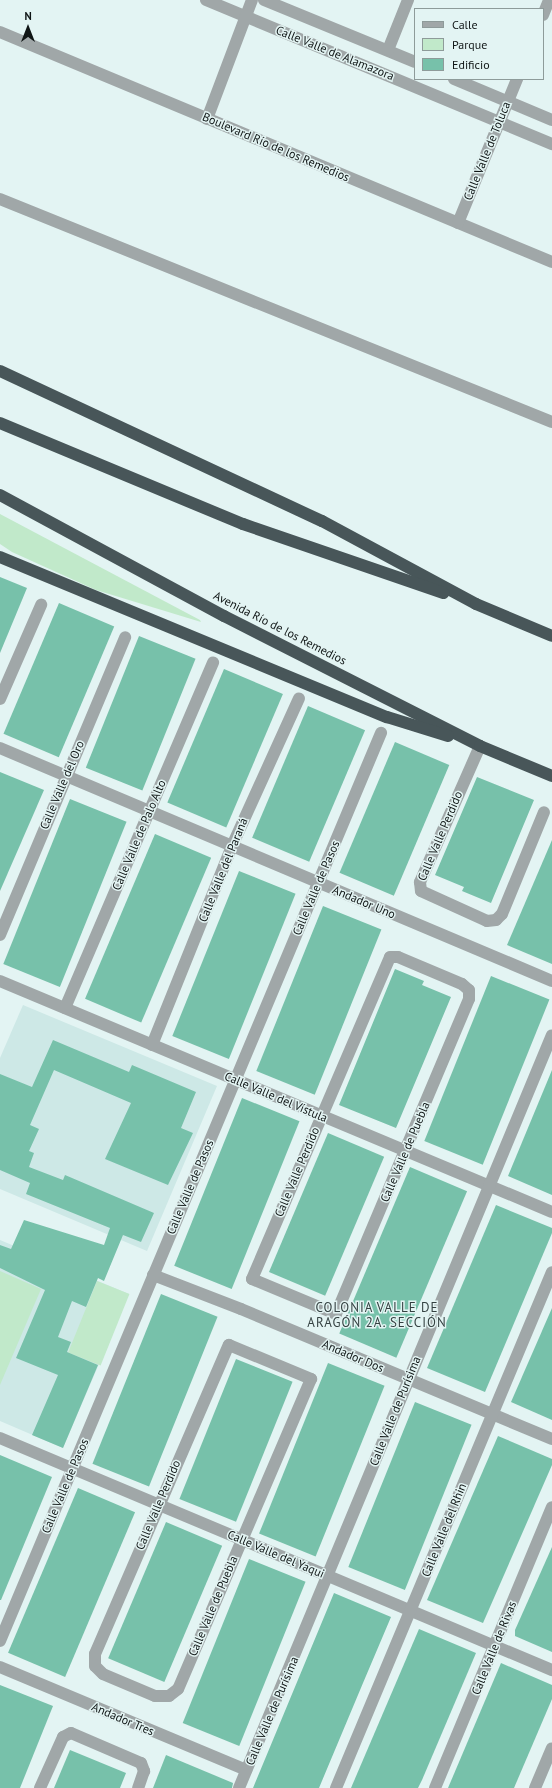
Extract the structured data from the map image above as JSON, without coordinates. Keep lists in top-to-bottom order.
{
  "streets": {
    "highway": ["Avenida Río de los Remedios"],
    "street": [
      "Calle Valle de Alamazora",
      "Boulevard Río de los Remedios",
      "Calle Valle de Toluca",
      "Calle Valle del Oro",
      "Calle Valle de Palo Alto",
      "Calle Valle Perdido",
      "Calle Valle del Paraná",
      "Calle Valle de Pasos",
      "Andador Uno",
      "Calle Valle del Vístula",
      "Calle Valle de Puebla",
      "Andador Dos",
      "Calle Valle de Purísima",
      "Calle Valle del Rhin",
      "Calle Valle del Yaqui",
      "Calle Valle de Rivas",
      "Andador Tres"
    ]
  },
  "crossings": [
    ["Calle Valle de Alamazora", "Calle Valle de Toluca"],
    ["Boulevard Río de los Remedios", "Calle Valle de Toluca"],
    ["Avenida Río de los Remedios", "Calle Valle Perdido"],
    ["Calle Valle del Oro", "Andador Uno"],
    ["Calle Valle de Palo Alto", "Andador Uno"],
    ["Calle Valle de Palo Alto", "Calle Valle del Vístula"],
    ["Calle Valle Perdido", "Calle Valle del Vístula"],
    ["Calle Valle Perdido", "Calle Valle de Puebla"],
    ["Calle Valle Perdido", "Calle Valle del Yaqui"],
    ["Calle Valle del Paraná", "Andador Uno"],
    ["Calle Valle del Paraná", "Calle Valle del Vístula"],
    ["Calle Valle de Pasos", "Andador Uno"],
    ["Calle Valle de Pasos", "Calle Valle del Vístula"],
    ["Calle Valle de Pasos", "Andador Dos"],
    ["Calle Valle de Pasos", "Calle Valle del Yaqui"],
    ["Calle Valle del Vístula", "Calle Valle de Puebla"],
    ["Calle Valle del Vístula", "Calle Valle de Purísima"],
    ["Calle Valle de Puebla", "Calle Valle del Yaqui"],
    ["Andador Dos", "Calle Valle de Purísima"],
    ["Andador Dos", "Calle Valle del Rhin"],
    ["Calle Valle de Purísima", "Calle Valle del Yaqui"],
    ["Calle Valle de Purísima", "Andador Tres"],
    ["Calle Valle del Rhin", "Calle Valle del Yaqui"],
    ["Calle Valle del Yaqui", "Calle Valle de Rivas"]
  ],
  "districts": ["COLONIA VALLE DE ARAGÓN 2A. SECCIÓN"],
  "legend": ["Calle", "Parque", "Edificio"],
  "north": "top"
}
